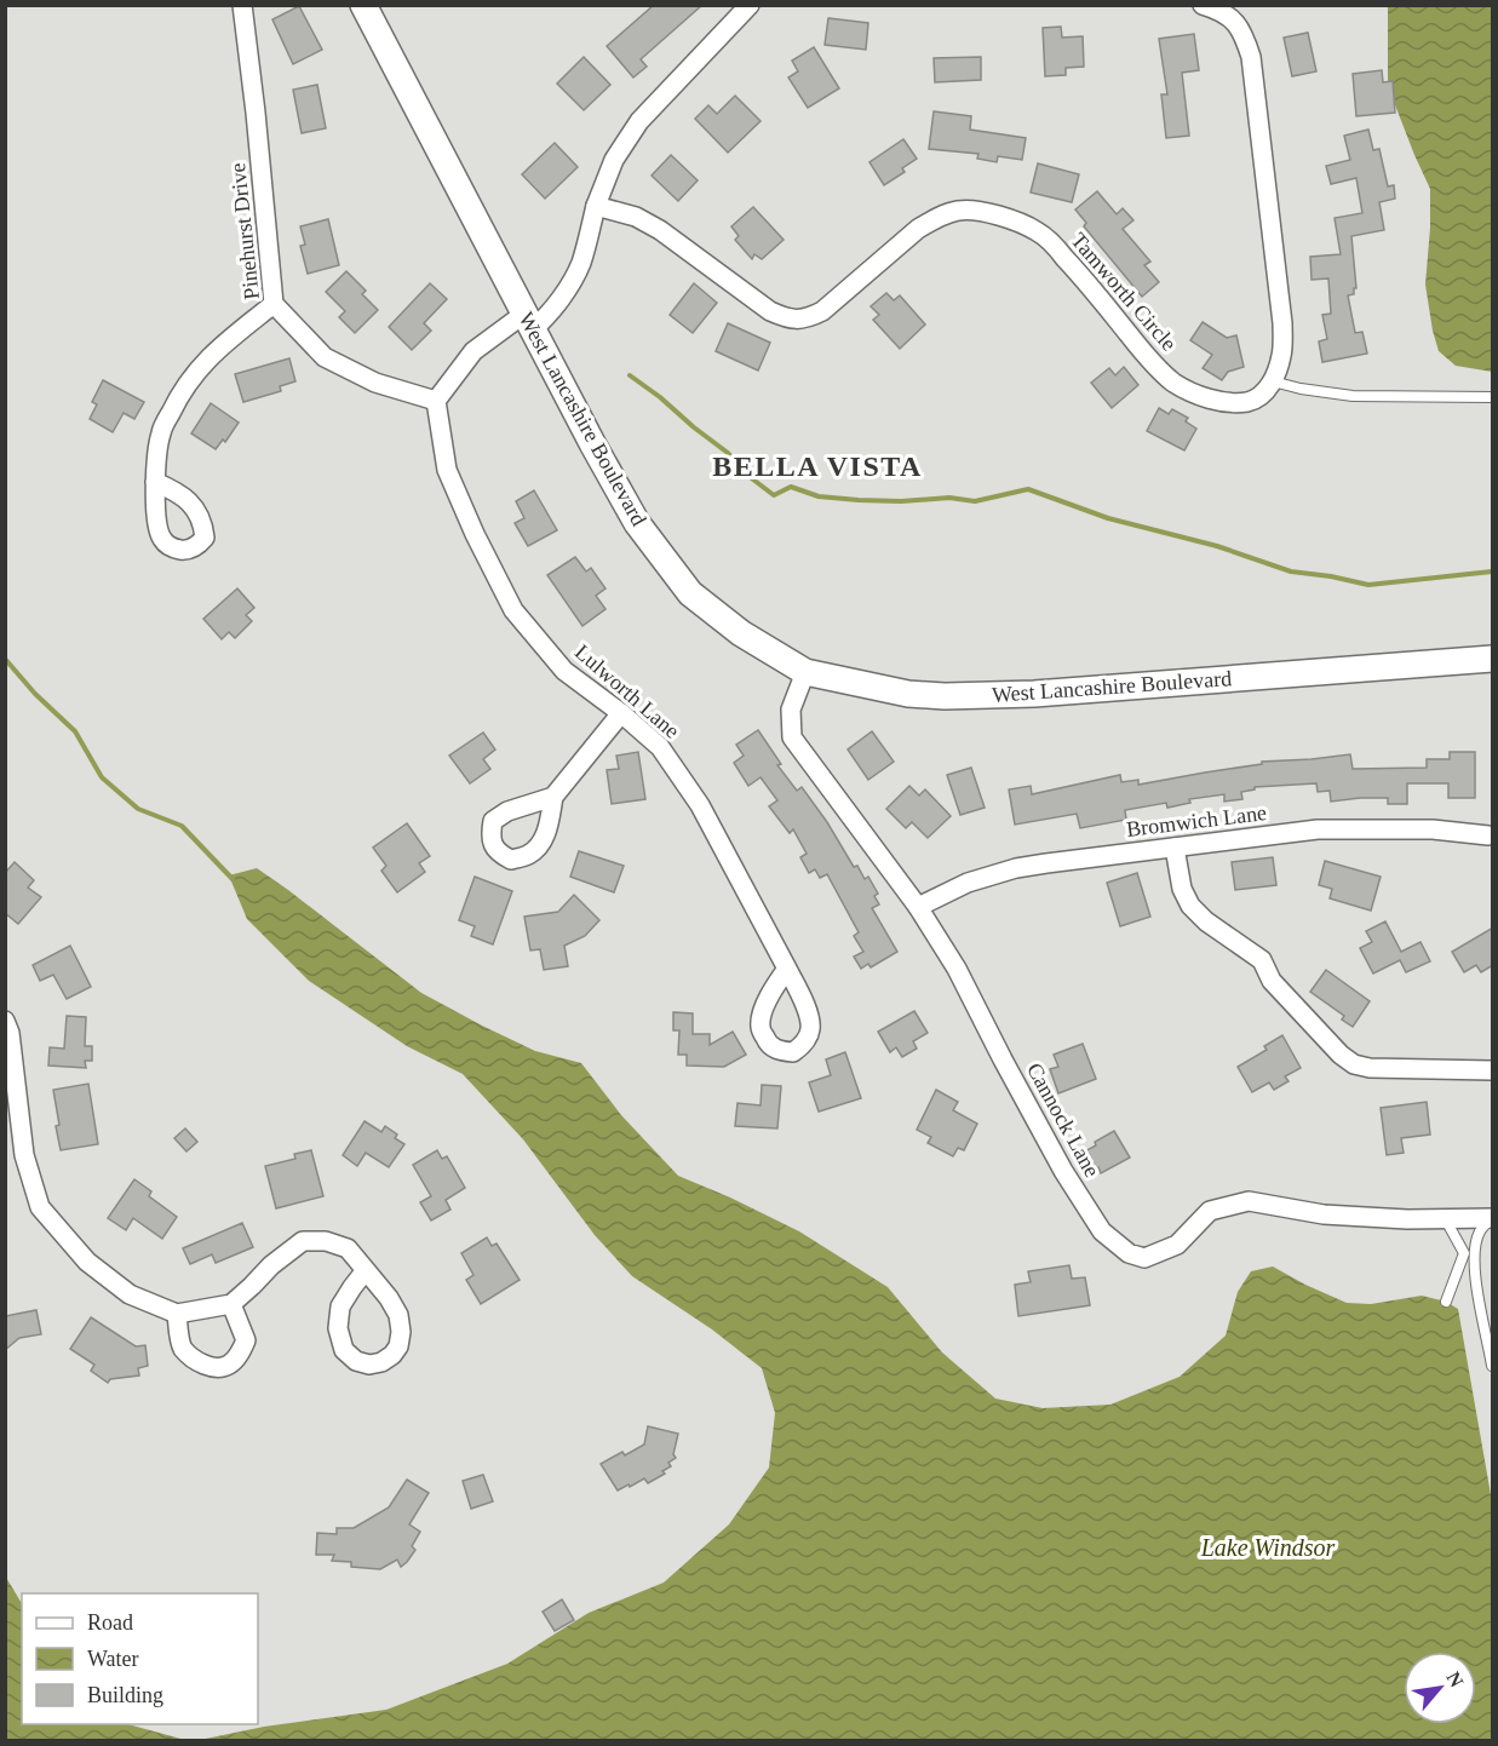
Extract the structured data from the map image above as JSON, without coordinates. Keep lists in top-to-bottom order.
{
  "streets": {
    "main road": ["West Lancashire Boulevard"],
    "street": [
      "Pinehurst Drive",
      "Tamworth Circle",
      "Lulworth Lane",
      "Bromwich Lane",
      "Cannock Lane"
    ]
  },
  "crossings": [
    ["Pinehurst Drive", "Lulworth Lane"],
    ["West Lancashire Boulevard", "Cannock Lane"],
    ["Bromwich Lane", "Cannock Lane"]
  ],
  "districts": ["BELLA VISTA"],
  "water": ["Lake Windsor"],
  "legend": ["Road", "Water", "Building"],
  "north": "top right"
}
